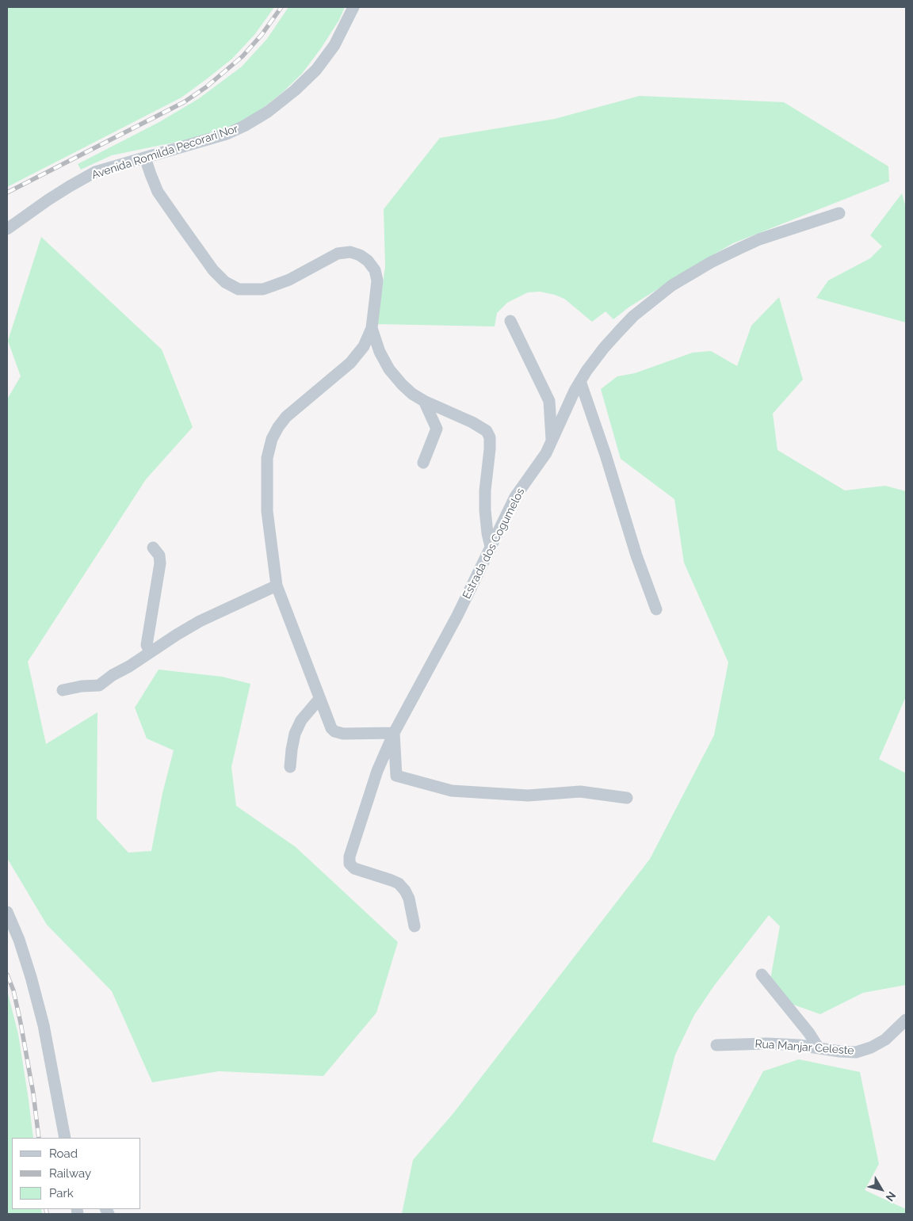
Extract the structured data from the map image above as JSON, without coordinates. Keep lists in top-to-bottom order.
{
  "streets": {
    "street": ["Avenida Romilda Pecorari Nor", "Estrada dos Cogumelos", "Rua Manjar Celeste"]
  },
  "legend": ["Road", "Railway", "Park"],
  "north": "bottom right"
}
